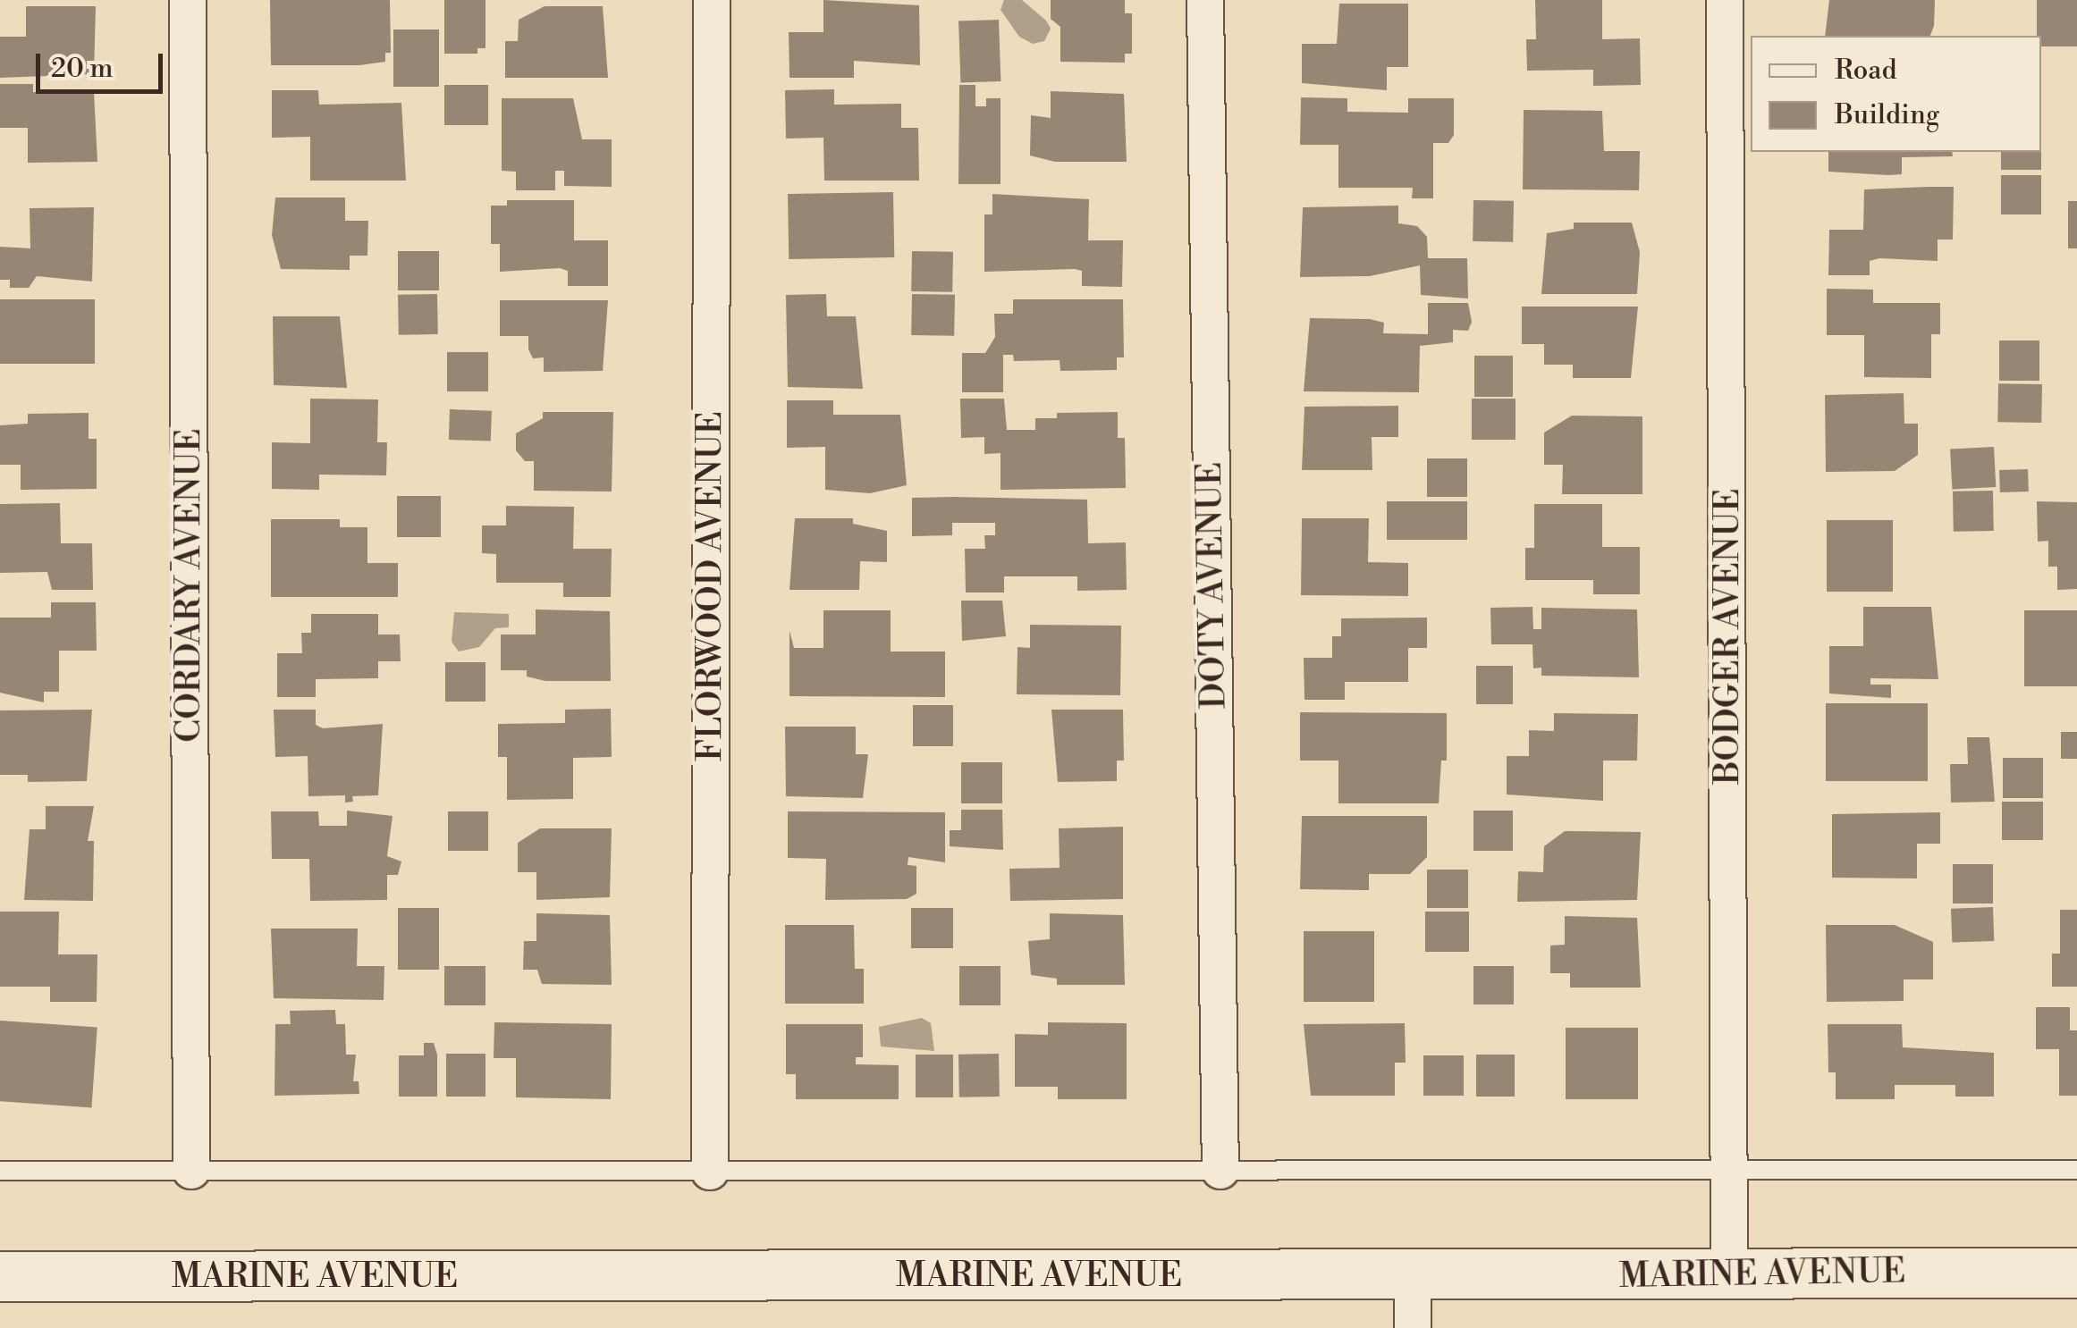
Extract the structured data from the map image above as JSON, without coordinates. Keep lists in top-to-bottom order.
{
  "streets": {
    "main road": ["MARINE AVENUE"],
    "street": [
      "CORDARY AVENUE",
      "DOTY AVENUE",
      "FLORWOOD AVENUE",
      "BODGER AVENUE"
    ]
  },
  "crossings": [
    ["BODGER AVENUE", "MARINE AVENUE"]
  ],
  "legend": ["Road", "Building"],
  "scale_bar": "20 m"
}
